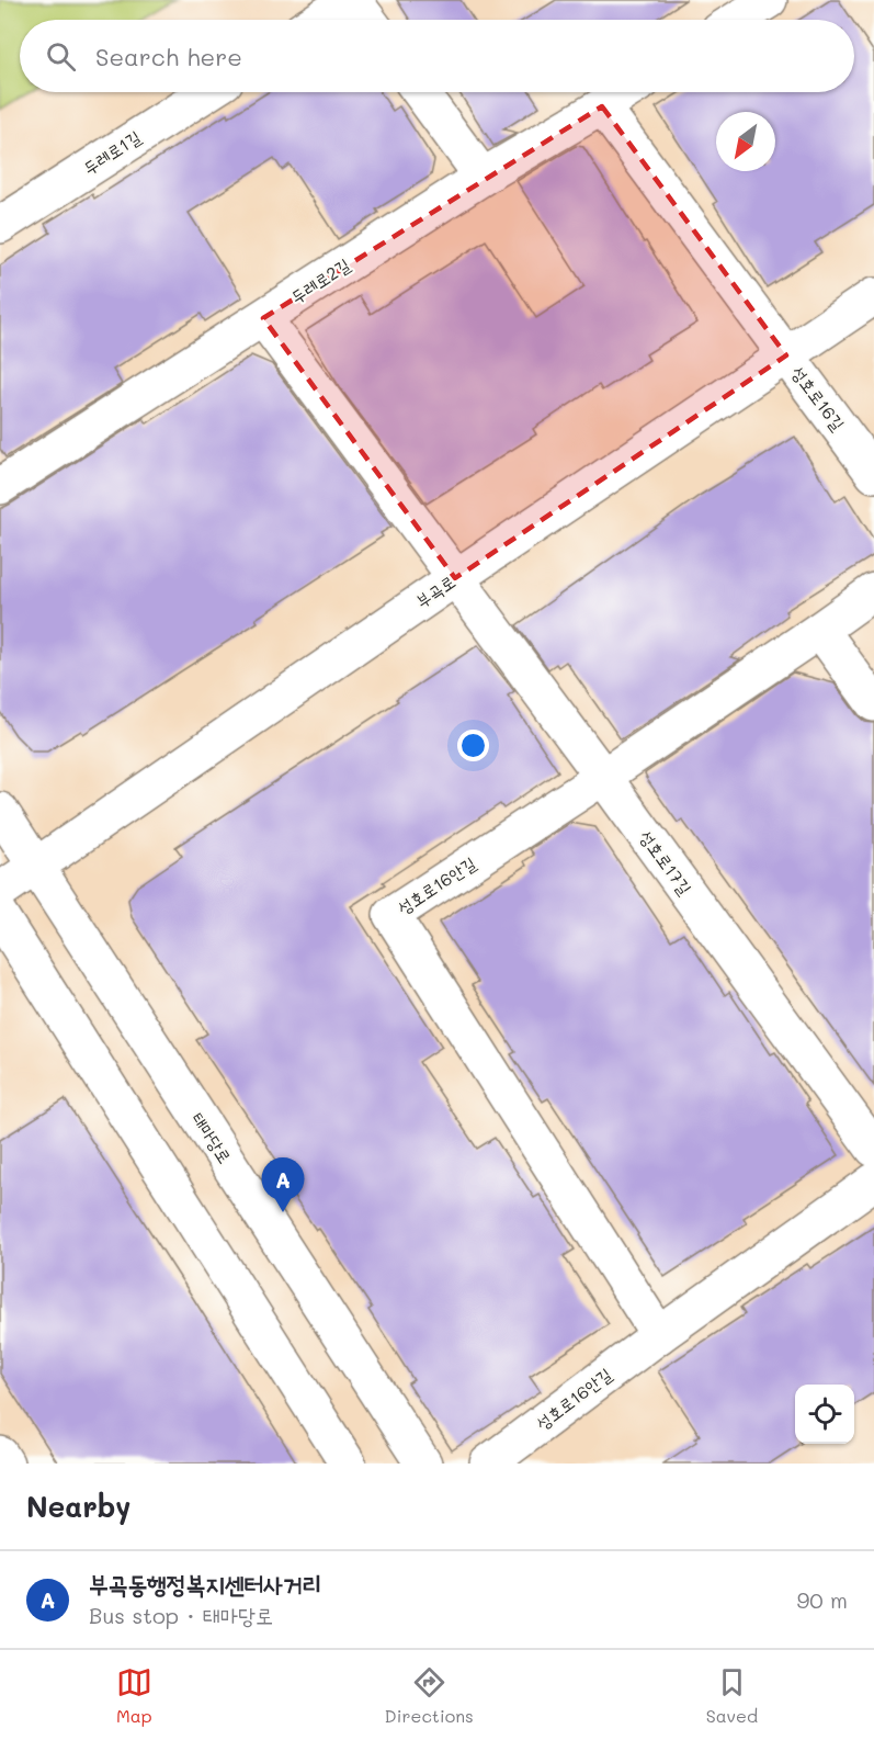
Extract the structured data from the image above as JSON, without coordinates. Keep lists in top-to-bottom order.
{
  "streets": {
    "street": [
      "두레로1길",
      "두레로2길",
      "성호로16길",
      "부곡로",
      "성호로17길",
      "성호로16안길",
      "태마당로"
    ]
  },
  "crossings": [
    ["두레로2길", "성호로16길"],
    ["두레로2길", "성호로17길"],
    ["성호로16길", "부곡로"],
    ["부곡로", "성호로17길"],
    ["부곡로", "태마당로"],
    ["성호로17길", "성호로16안길"]
  ],
  "north": "bottom left",
  "page": {
    "search": "Search here",
    "pins": "A",
    "heading": "Nearby",
    "list": [
      {
        "mark": "A",
        "name": "부곡동행정복지센터사거리",
        "note": "Bus stop · 태마당로",
        "value": "90 m"
      }
    ],
    "nav": ["Map", "Directions", "Saved"]
  }
}
